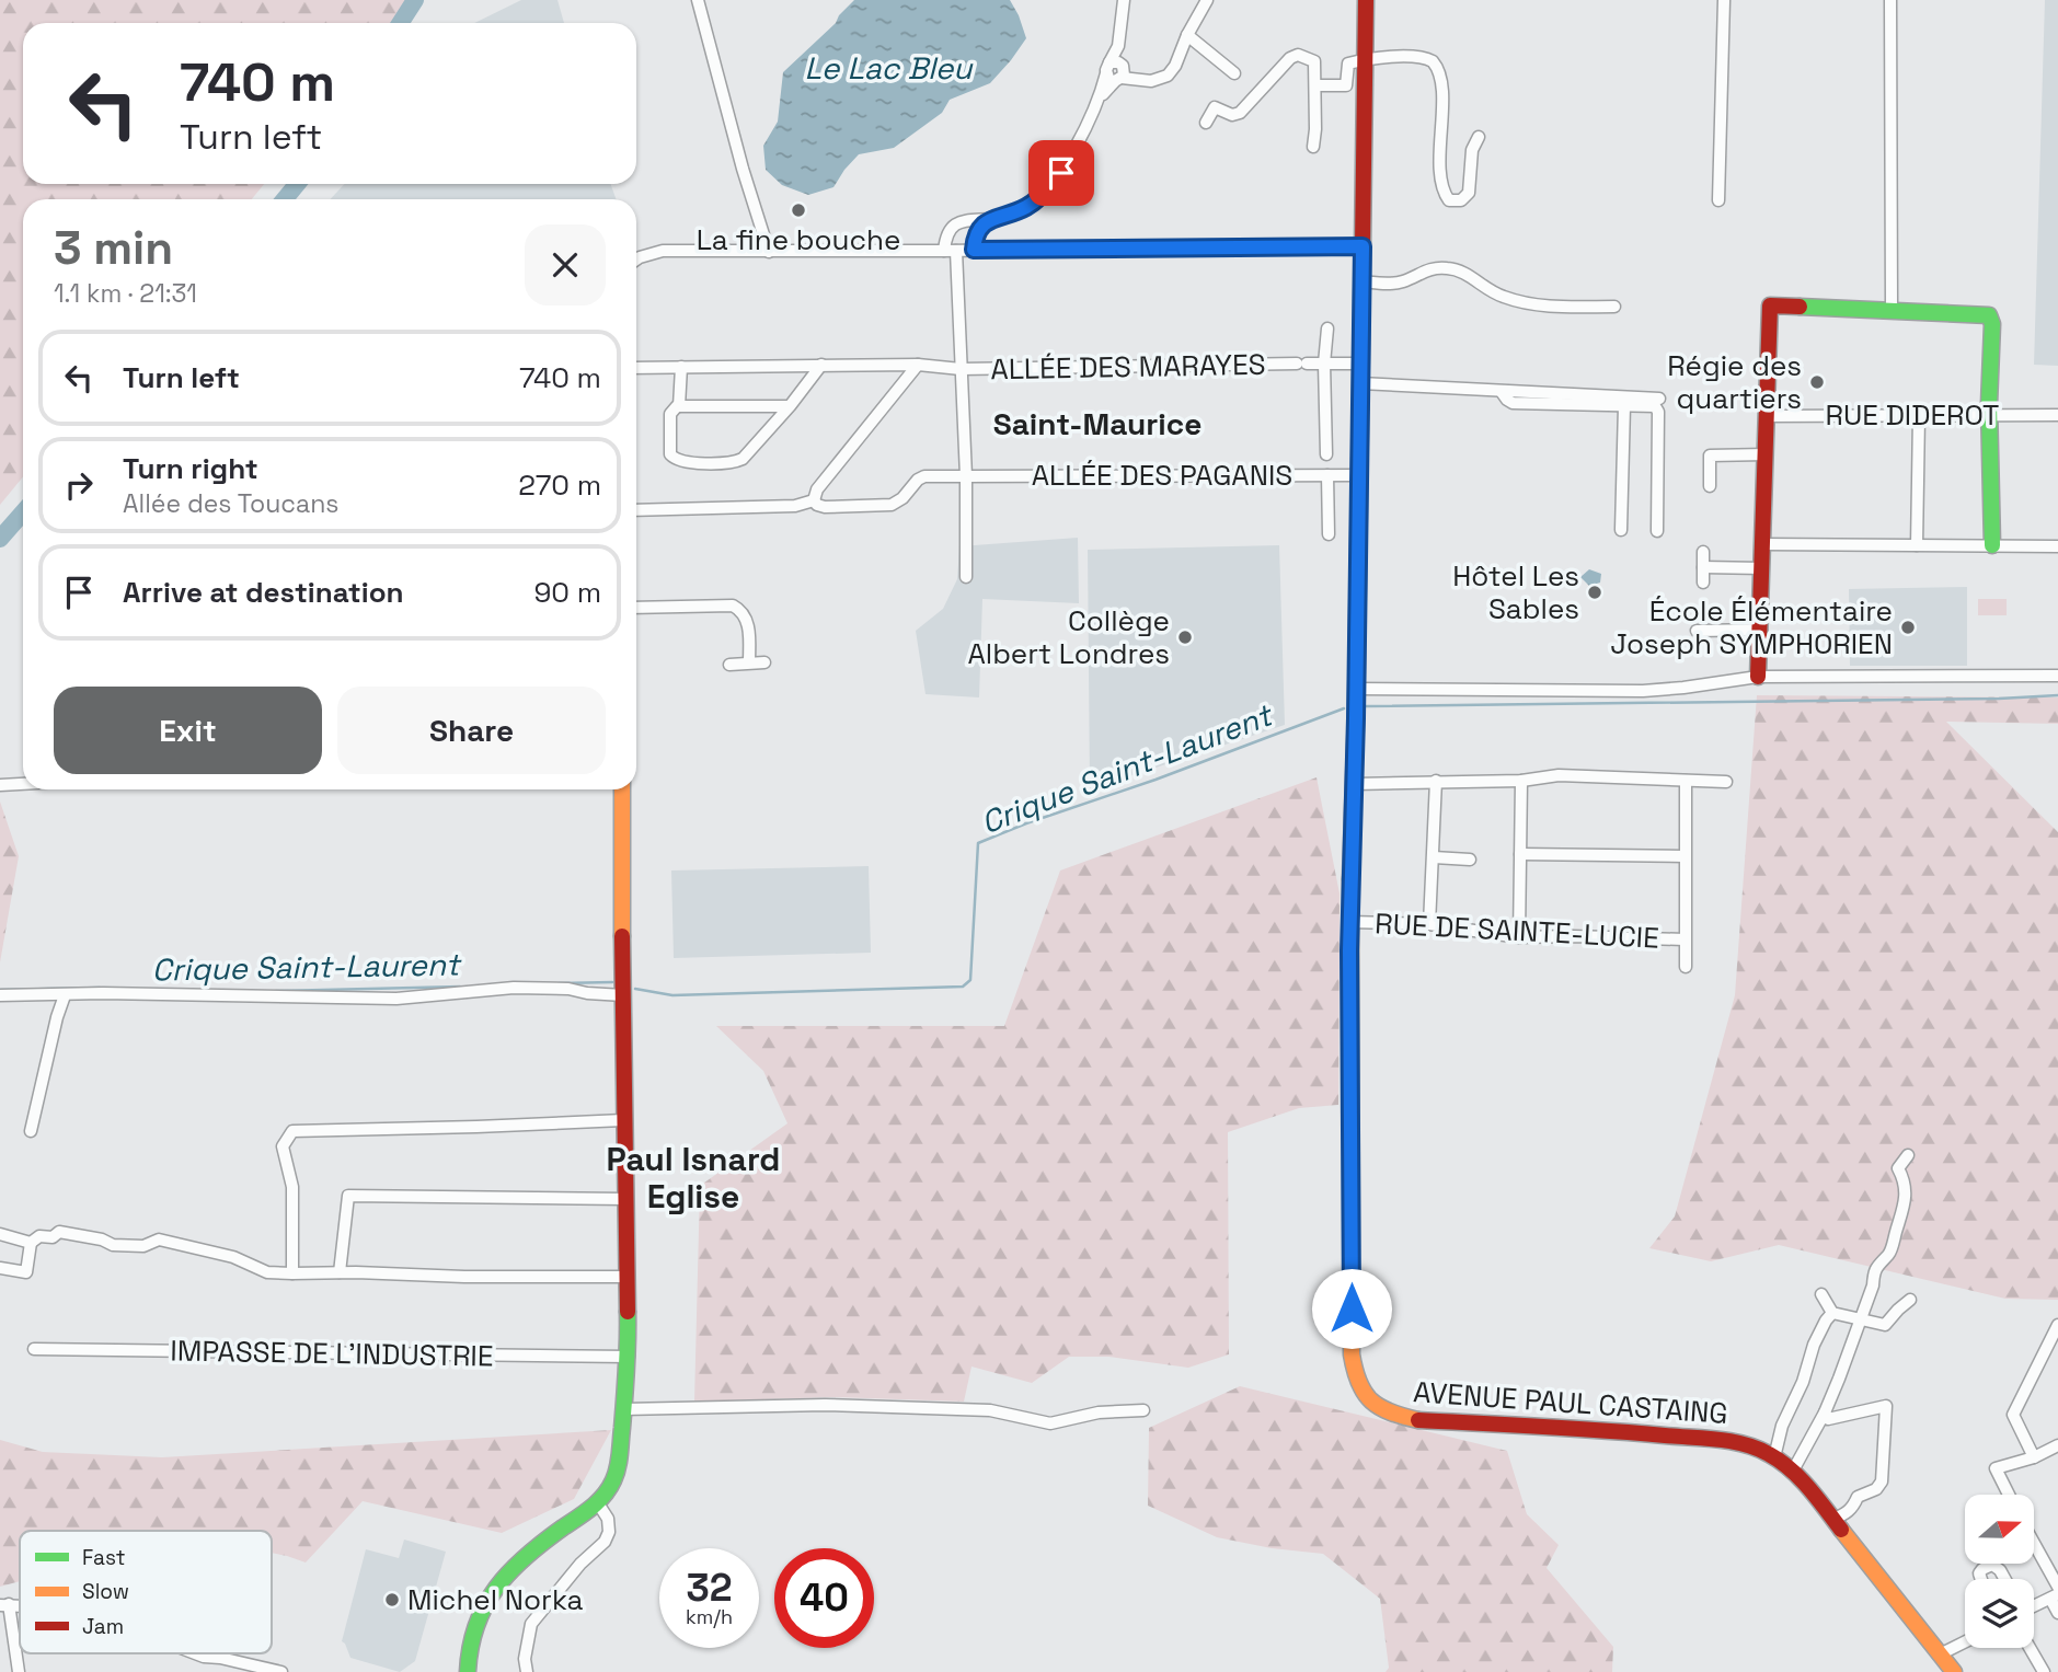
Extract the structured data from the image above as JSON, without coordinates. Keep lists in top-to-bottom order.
{
  "streets": {
    "street": [
      "ALLÉE DES MARAYES",
      "RUE DIDEROT",
      "ALLÉE DES PAGANIS",
      "RUE DE SAINTE-LUCIE",
      "IMPASSE DE L'INDUSTRIE",
      "AVENUE PAUL CASTAING"
    ]
  },
  "crossings": [
    ["ALLÉE DES MARAYES", "AVENUE PAUL CASTAING"],
    ["ALLÉE DES PAGANIS", "AVENUE PAUL CASTAING"],
    ["RUE DE SAINTE-LUCIE", "AVENUE PAUL CASTAING"]
  ],
  "districts": ["Saint-Maurice", "Paul Isnard Eglise"],
  "water": ["Le Lac Bleu", "Crique Saint-Laurent"],
  "places": [
    "La fine bouche",
    "Régie des quartiers",
    "Hôtel Les Sables",
    "École Élémentaire Joseph SYMPHORIEN",
    "Collège Albert Londres",
    "Michel Norka"
  ],
  "legend": ["Fast", "Slow", "Jam"],
  "north": "right",
  "page": {
    "turn": ["740 m", "Turn left"],
    "heading": ["3 min", "1.1 km · 21:31"],
    "list": [
      {
        "name": "Turn left",
        "value": "740 m"
      },
      {
        "name": "Turn right",
        "note": "Allée des Toucans",
        "value": "270 m"
      },
      {
        "name": "Arrive at destination",
        "value": "90 m"
      }
    ],
    "buttons": ["Exit", "Share"],
    "speed": "32 km/h",
    "limit": "40"
  }
}
